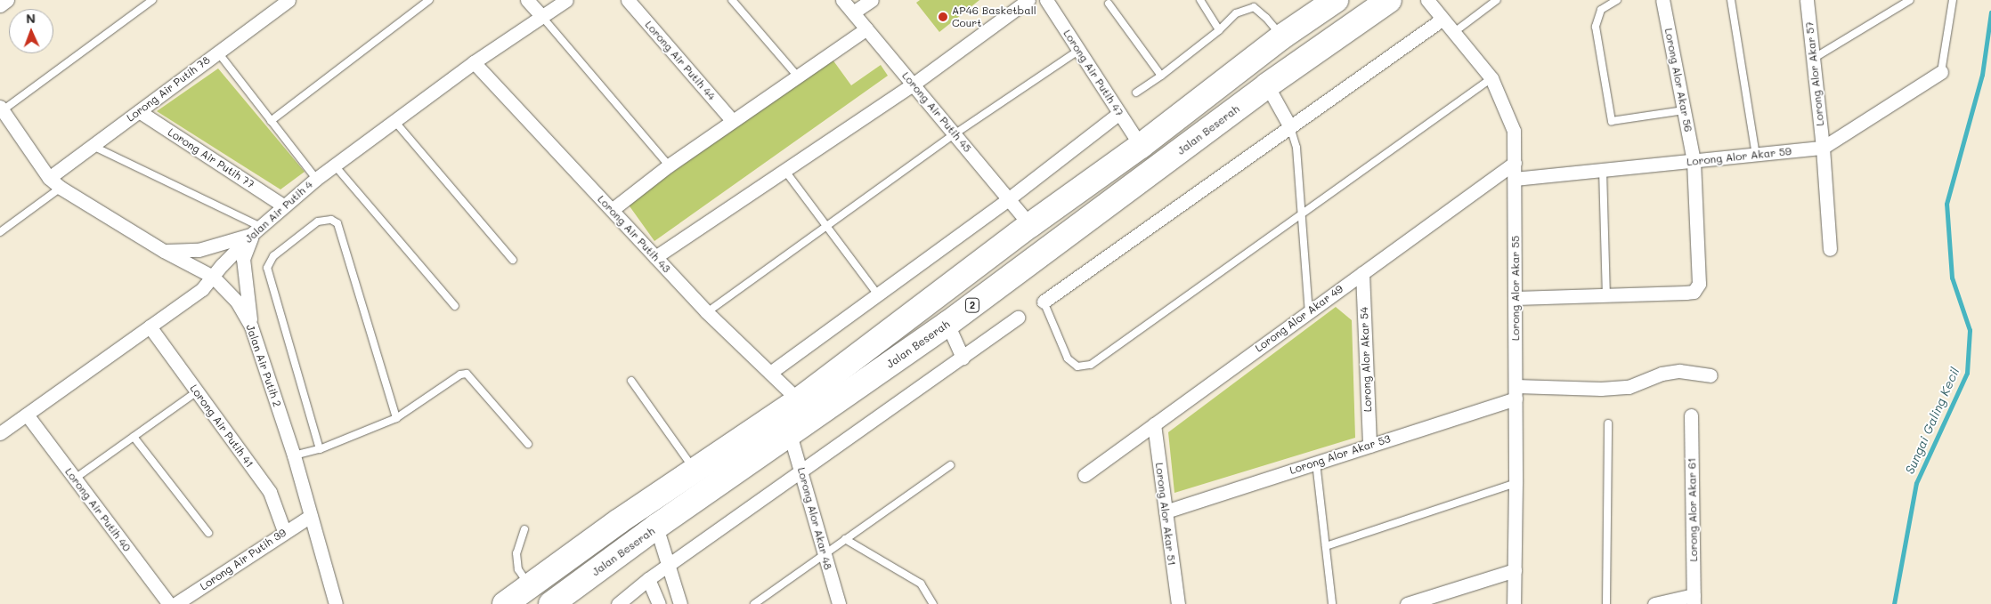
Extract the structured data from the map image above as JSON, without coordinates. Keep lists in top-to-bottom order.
{
  "streets": {
    "highway": ["Jalan Beserah", "2"],
    "street": [
      "Lorong Air Putih 44",
      "Lorong Air Putih 47",
      "Lorong Alor Akar 57",
      "Lorong Alor Akar 56",
      "Lorong Air Putih 78",
      "Lorong Air Putih 45",
      "Lorong Alor Akar 59",
      "Lorong Air Putih 77",
      "Jalan Air Putih 4",
      "Lorong Air Putih 43",
      "Lorong Alor Akar 55",
      "Lorong Alor Akar 49",
      "Lorong Alor Akar 54",
      "Jalan Air Putih 2",
      "Lorong Air Putih 41",
      "Lorong Alor Akar 53",
      "Lorong Air Putih 40",
      "Lorong Alor Akar 61",
      "Lorong Alor Akar 51",
      "Lorong Alor Akar 48",
      "Lorong Air Putih 39"
    ]
  },
  "crossings": [
    ["Lorong Alor Akar 57", "Lorong Alor Akar 59"],
    ["Lorong Alor Akar 56", "Lorong Alor Akar 59"],
    ["Lorong Air Putih 78", "Lorong Air Putih 77"],
    ["Lorong Air Putih 78", "Jalan Air Putih 2"],
    ["Jalan Beserah", "Lorong Alor Akar 48"],
    ["Lorong Alor Akar 59", "Lorong Alor Akar 55"],
    ["Lorong Air Putih 77", "Jalan Air Putih 4"],
    ["Jalan Air Putih 4", "Lorong Air Putih 43"],
    ["Jalan Air Putih 4", "Jalan Air Putih 2"],
    ["Jalan Air Putih 4", "Lorong Air Putih 41"],
    ["Jalan Air Putih 4", "Lorong Air Putih 40"],
    ["Lorong Alor Akar 55", "Lorong Alor Akar 49"],
    ["Lorong Alor Akar 55", "Lorong Alor Akar 53"],
    ["Lorong Alor Akar 49", "Lorong Alor Akar 54"],
    ["Lorong Alor Akar 49", "Lorong Alor Akar 51"],
    ["Lorong Alor Akar 54", "Lorong Alor Akar 53"],
    ["Jalan Air Putih 2", "Lorong Air Putih 39"],
    ["Lorong Air Putih 41", "Lorong Air Putih 39"],
    ["Lorong Alor Akar 53", "Lorong Alor Akar 51"]
  ],
  "water": ["Sungai Galing Kecil"],
  "places": ["AP46 Basketball Court"],
  "north": "top"
}
